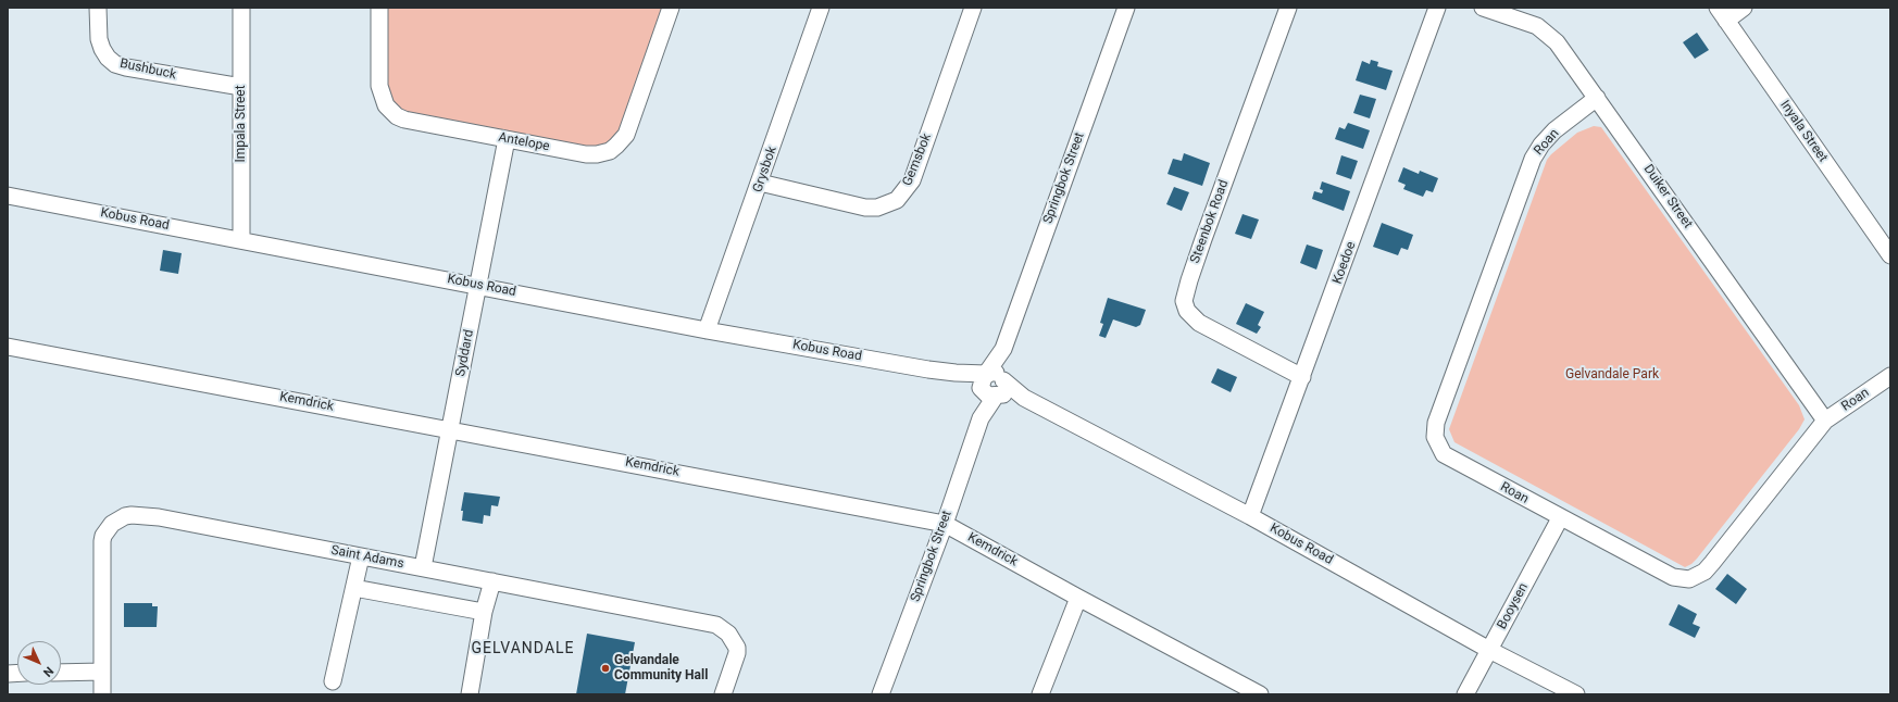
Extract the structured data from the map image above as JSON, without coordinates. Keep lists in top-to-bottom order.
{
  "streets": {
    "street": [
      "Bushbuck",
      "Impala Street",
      "Inyala Street",
      "Antelope",
      "Roan",
      "Gemsbok",
      "Grysbok",
      "Springbok Street",
      "Duiker Street",
      "Kobus Road",
      "Steenbok Road",
      "Koedoe",
      "Syddard",
      "Kemdrick",
      "Saint Adams",
      "Booysen"
    ]
  },
  "crossings": [
    ["Bushbuck", "Impala Street"],
    ["Impala Street", "Kobus Road"],
    ["Antelope", "Syddard"],
    ["Roan", "Duiker Street"],
    ["Roan", "Booysen"],
    ["Gemsbok", "Grysbok"],
    ["Grysbok", "Kobus Road"],
    ["Springbok Street", "Kobus Road"],
    ["Springbok Street", "Kemdrick"],
    ["Kobus Road", "Koedoe"],
    ["Kobus Road", "Syddard"],
    ["Kobus Road", "Booysen"],
    ["Steenbok Road", "Koedoe"],
    ["Syddard", "Kemdrick"],
    ["Syddard", "Saint Adams"]
  ],
  "districts": ["GELVANDALE"],
  "parks": ["Gelvandale Park"],
  "places": ["Gelvandale Community Hall"],
  "north": "bottom right"
}
